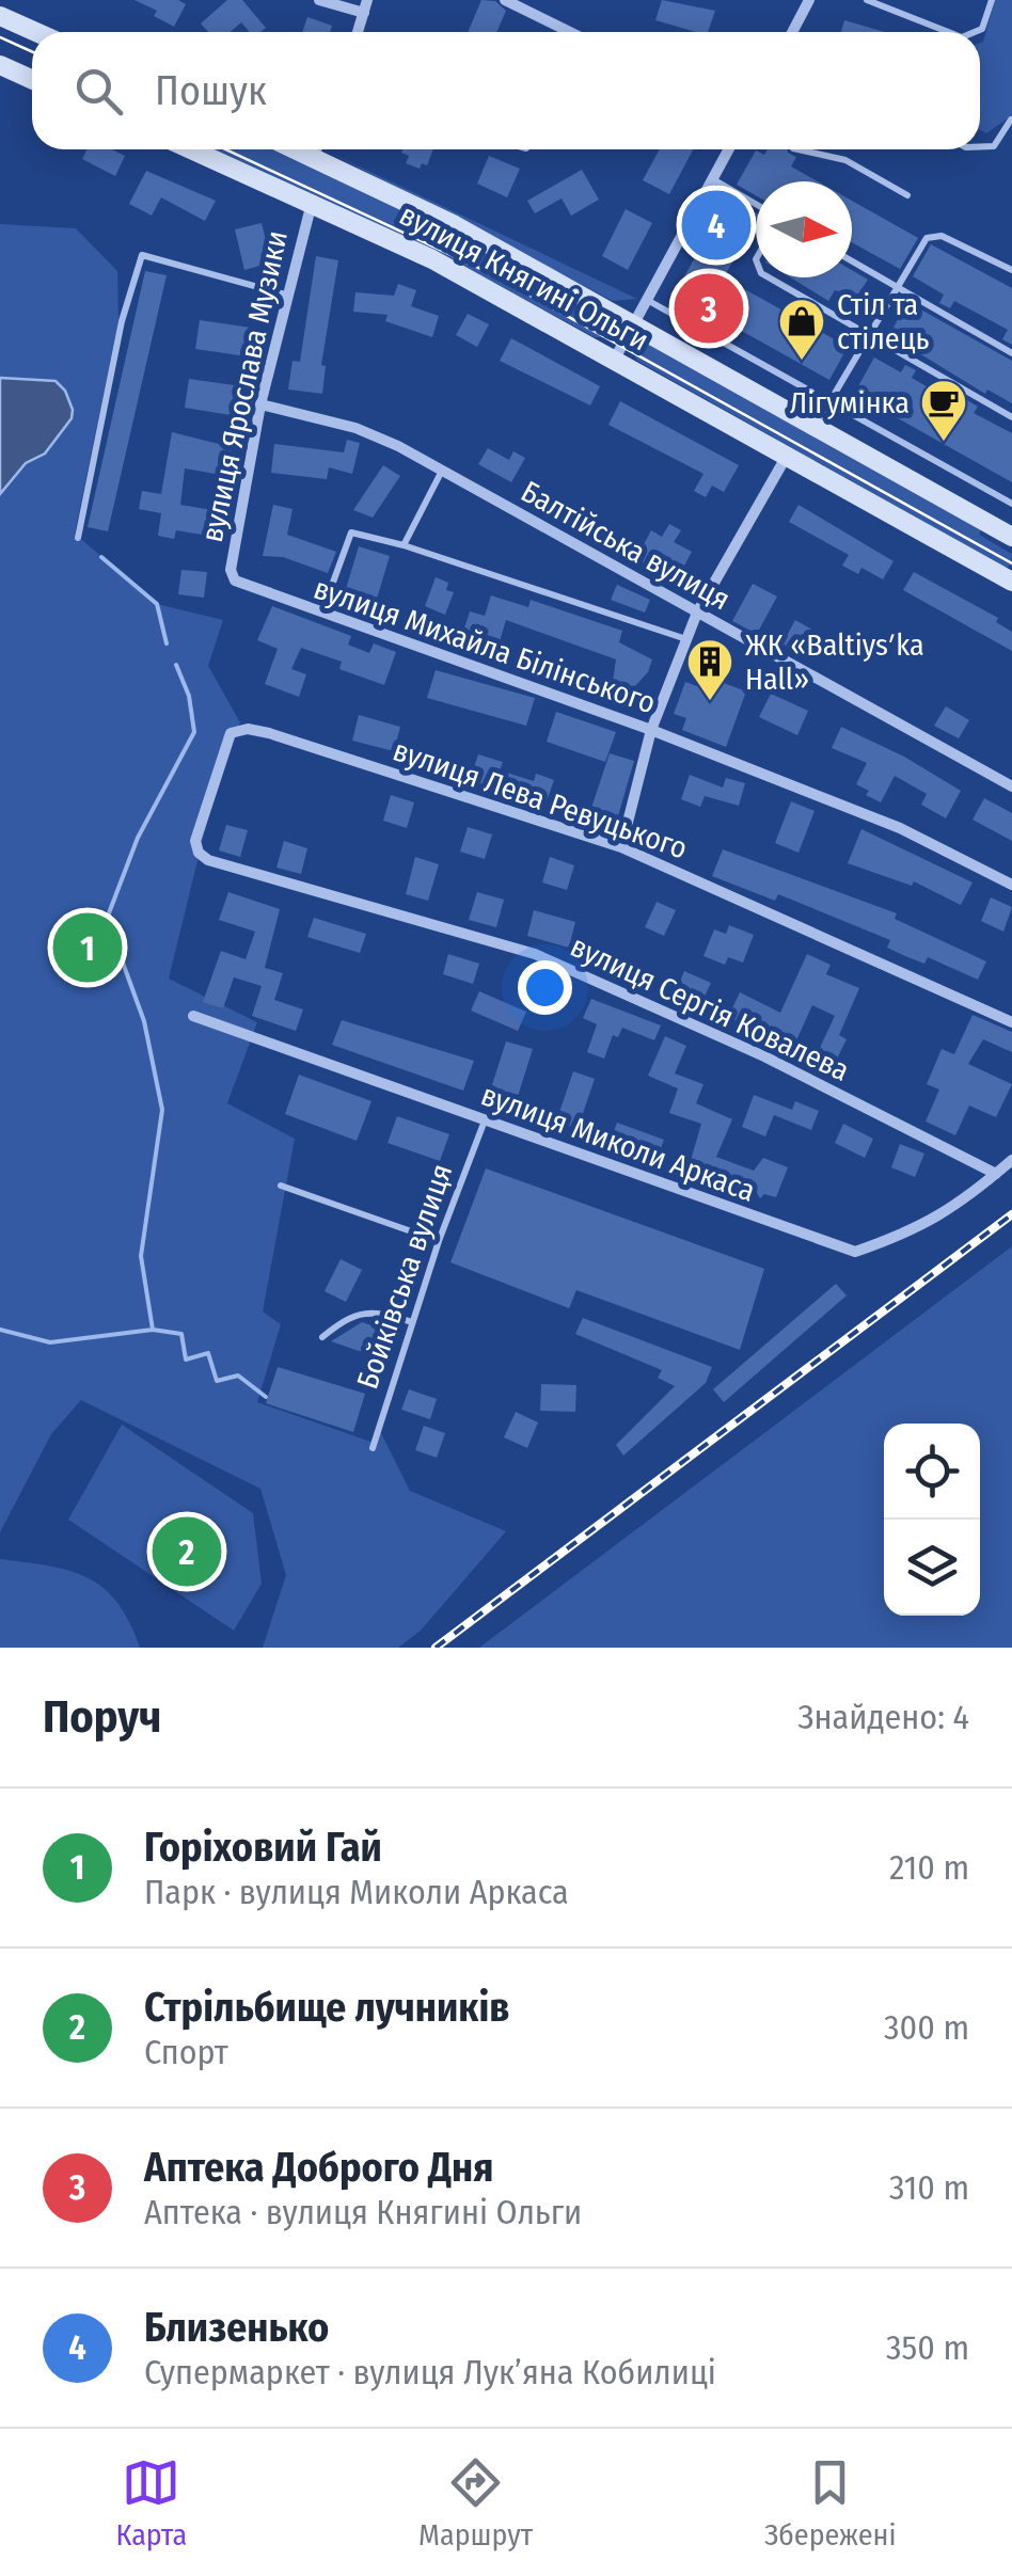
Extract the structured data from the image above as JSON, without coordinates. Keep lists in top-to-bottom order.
{
  "streets": {
    "main road": ["вулиця Княгині Ольги"],
    "street": [
      "вулиця Ярослава Музики",
      "Балтійська вулиця",
      "вулиця Михайла Білінського",
      "вулиця Лева Ревуцького",
      "вулиця Сергія Ковалева",
      "вулиця Миколи Аркаса"
    ],
    "lane": ["Бойківська вулиця"]
  },
  "crossings": [
    ["вулиця Княгині Ольги", "вулиця Ярослава Музики"],
    ["вулиця Ярослава Музики", "Балтійська вулиця"],
    ["вулиця Ярослава Музики", "вулиця Михайла Білінського"],
    ["вулиця Лева Ревуцького", "вулиця Сергія Ковалева"],
    ["вулиця Сергія Ковалева", "вулиця Миколи Аркаса"],
    ["вулиця Миколи Аркаса", "Бойківська вулиця"]
  ],
  "places": {
    "shop": ["Стіл та стілець"],
    "cafe": ["Лігумінка"],
    "building": ["ЖК «Baltiysʹka Hall»"]
  },
  "north": "right",
  "page": {
    "search": "Пошук",
    "pins": [
      "4",
      "3",
      "1",
      "2"
    ],
    "heading": ["Поруч", "Знайдено: 4"],
    "list": [
      {
        "mark": "1",
        "name": "Горіховий Гай",
        "note": "Парк · вулиця Миколи Аркаса",
        "value": "210 m"
      },
      {
        "mark": "2",
        "name": "Стрільбище лучників",
        "note": "Спорт",
        "value": "300 m"
      },
      {
        "mark": "3",
        "name": "Аптека Доброго Дня",
        "note": "Аптека · вулиця Княгині Ольги",
        "value": "310 m"
      },
      {
        "mark": "4",
        "name": "Близенько",
        "note": "Супермаркет · вулиця Лукʼяна Кобилиці",
        "value": "350 m"
      }
    ],
    "nav": ["Карта", "Маршрут", "Збережені"]
  }
}
